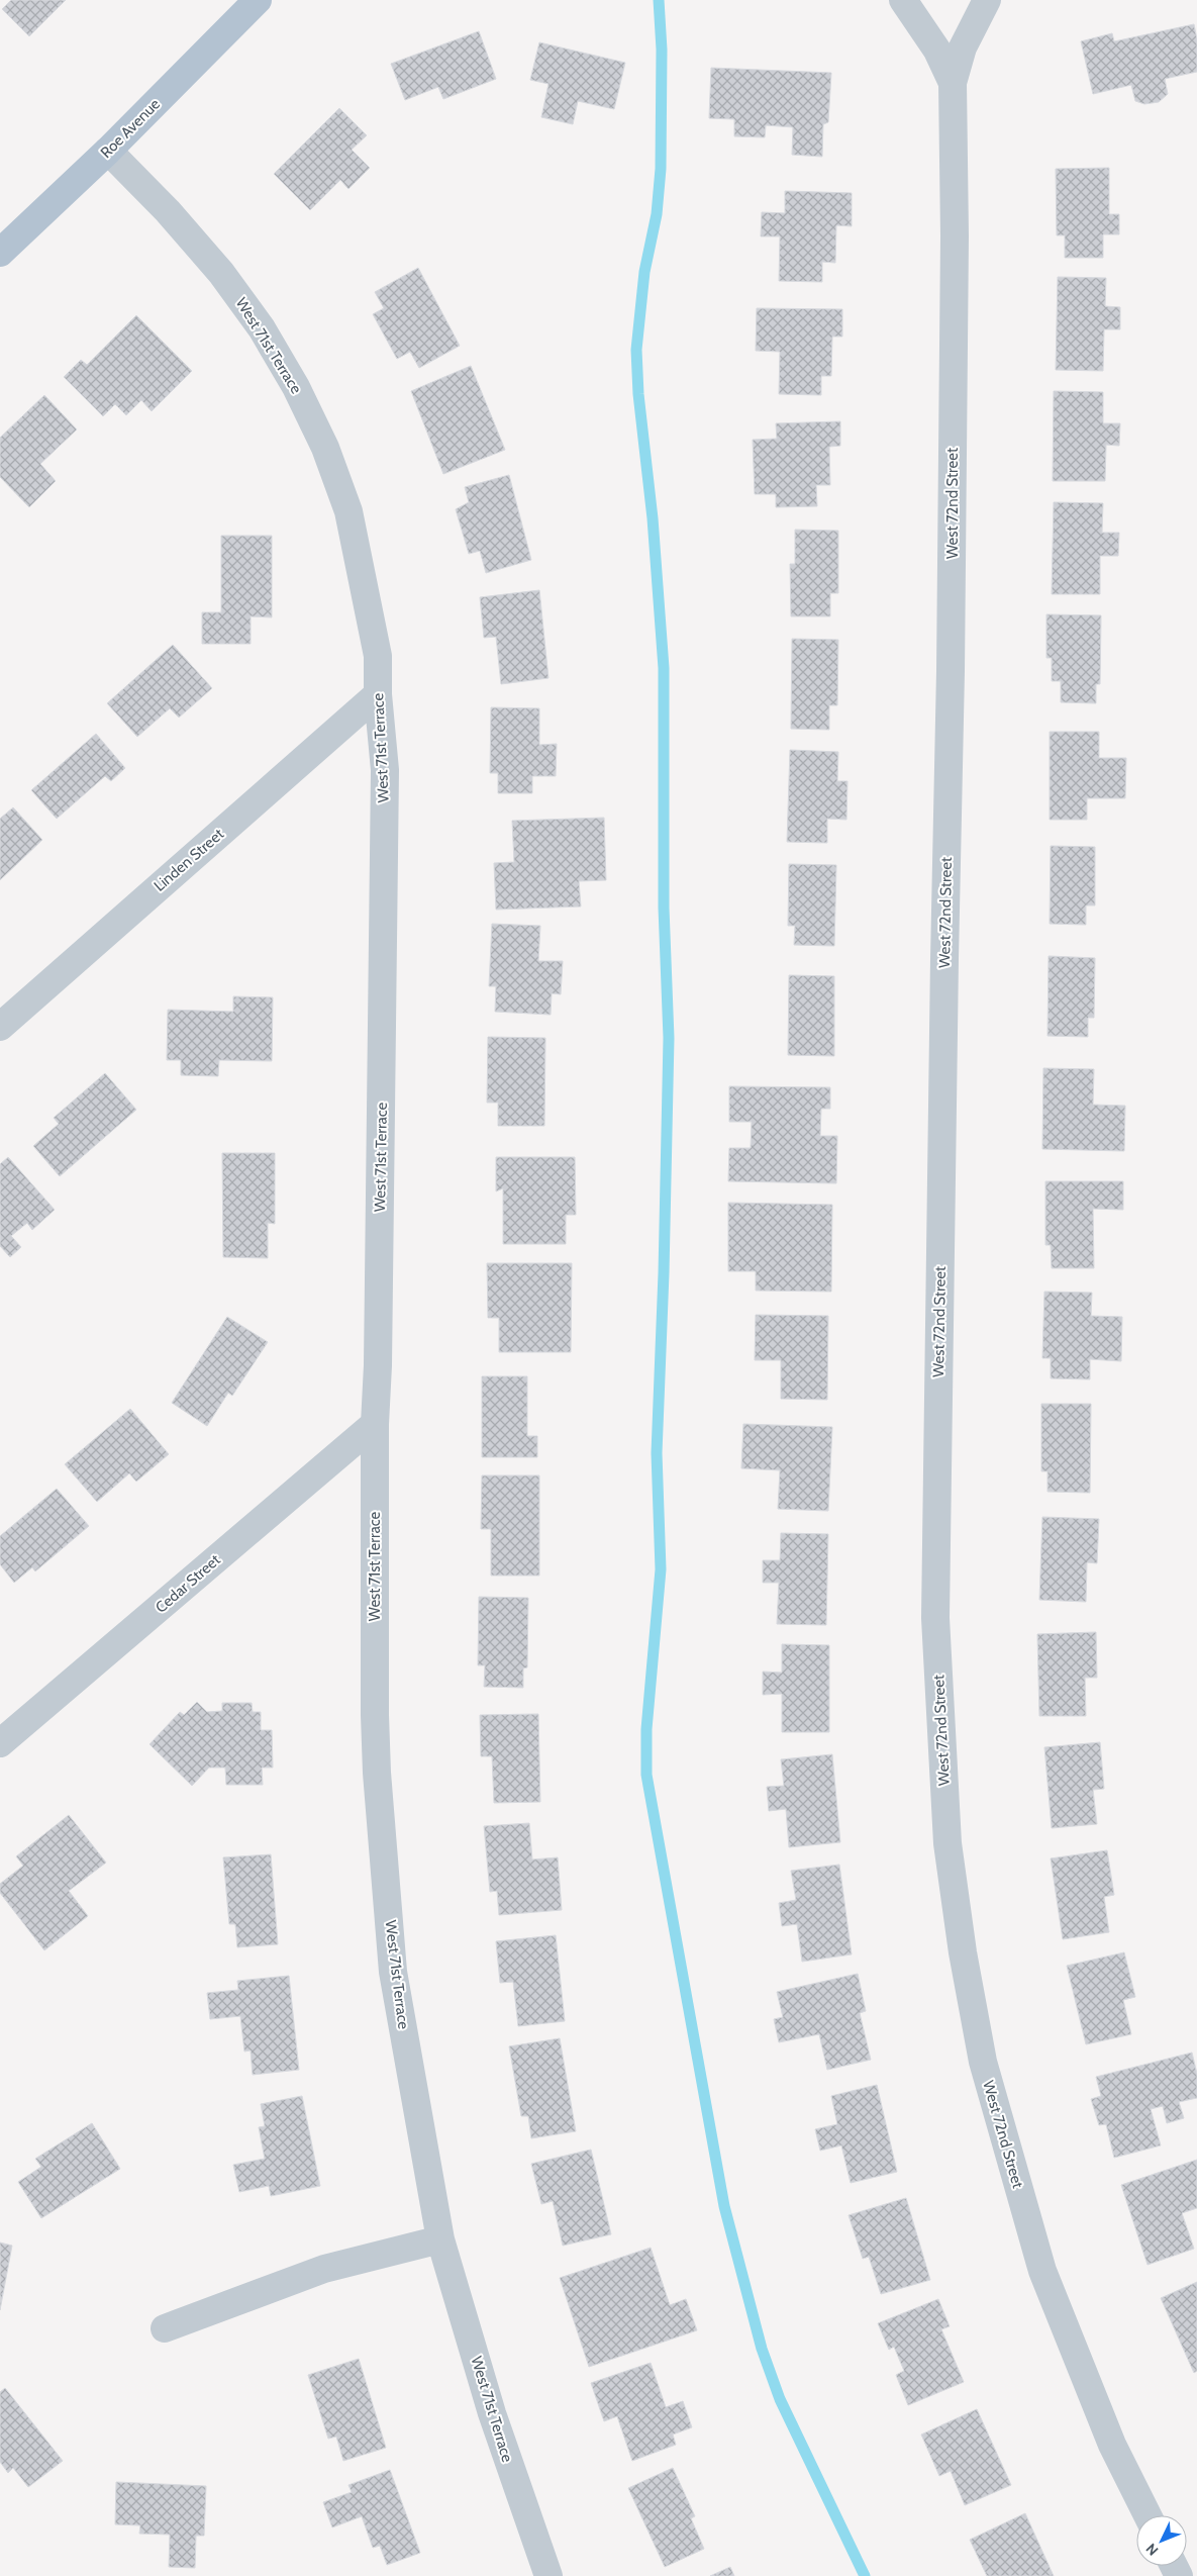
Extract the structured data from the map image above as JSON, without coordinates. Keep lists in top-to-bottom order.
{
  "streets": {
    "main road": ["Roe Avenue"],
    "street": [
      "West 71st Terrace",
      "West 72nd Street",
      "Linden Street",
      "Cedar Street"
    ]
  },
  "crossings": [
    ["Roe Avenue", "West 71st Terrace"],
    ["West 71st Terrace", "Linden Street"],
    ["West 71st Terrace", "Cedar Street"]
  ],
  "north": "bottom left"
}
